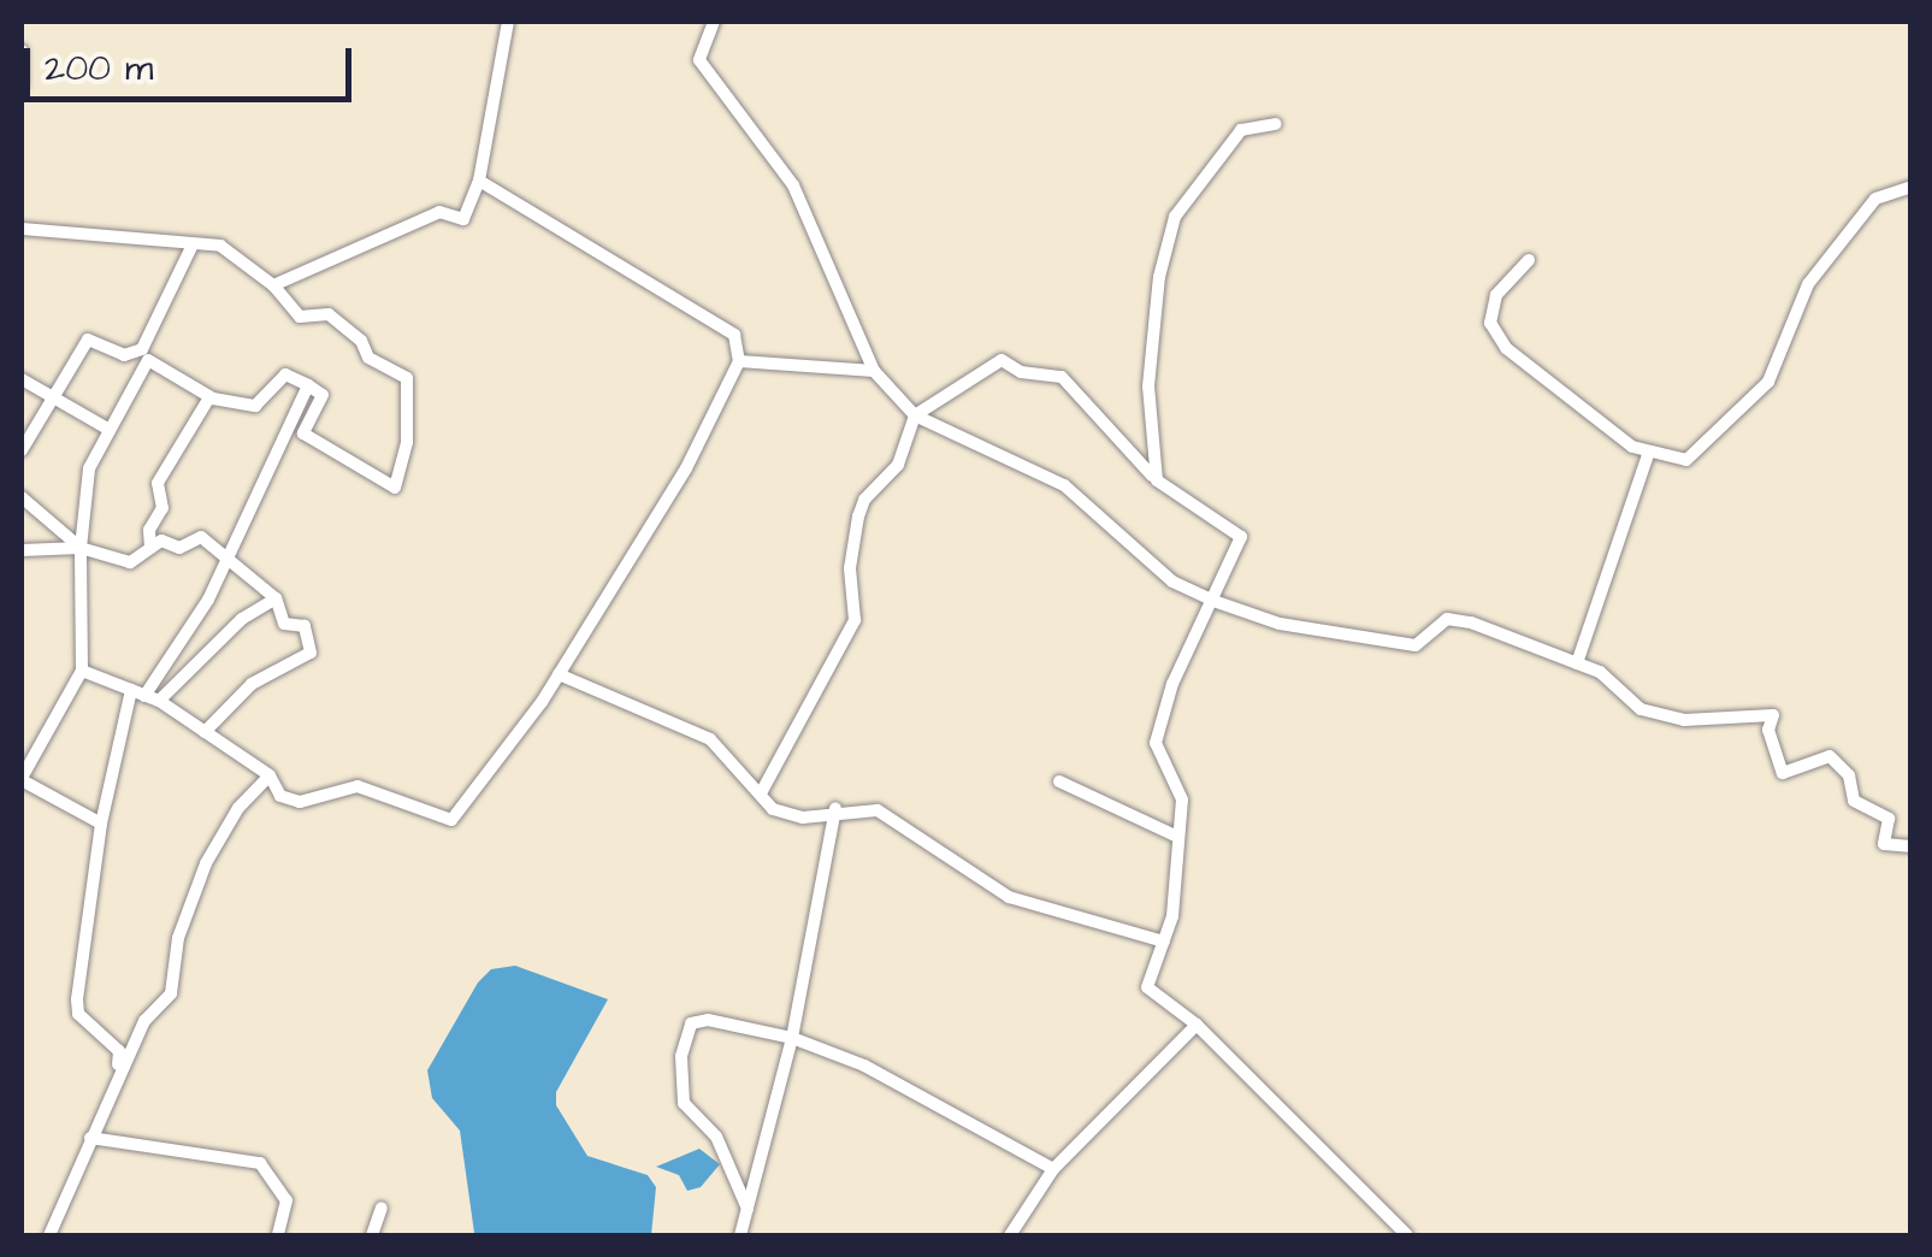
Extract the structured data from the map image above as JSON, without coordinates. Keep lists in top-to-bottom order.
{
  "scale_bar": "200 m"
}
